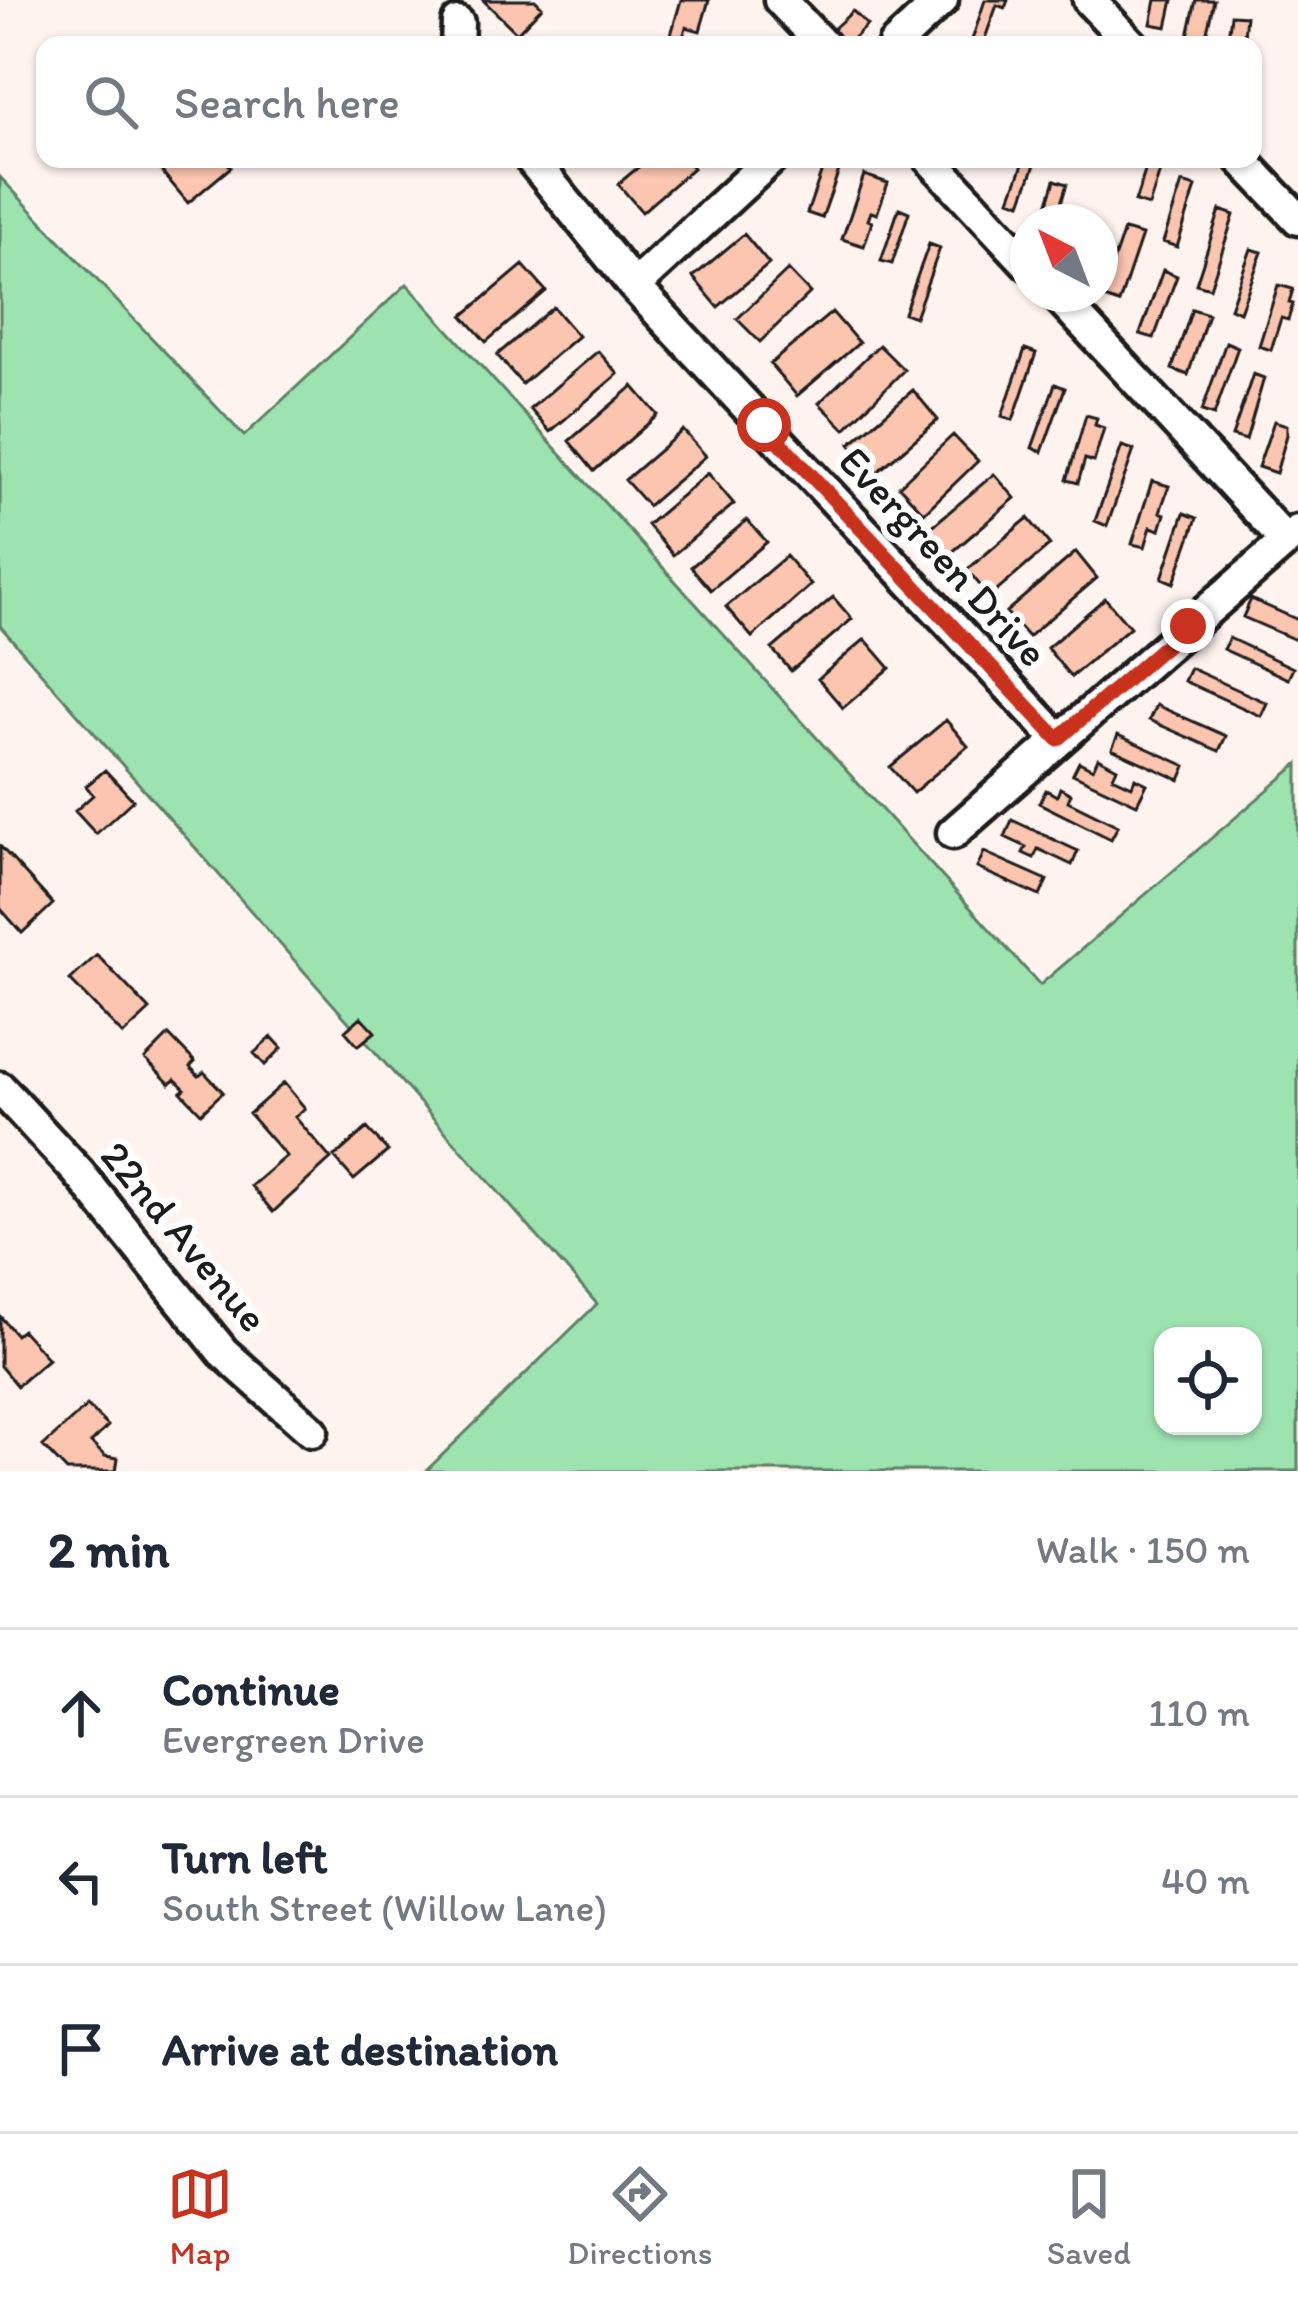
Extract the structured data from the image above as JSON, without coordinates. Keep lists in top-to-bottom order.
{
  "streets": {
    "street": ["Evergreen Drive", "22nd Avenue"]
  },
  "north": "top left",
  "page": {
    "search": "Search here",
    "heading": ["2 min", "Walk · 150 m"],
    "list": [
      ["Continue", "Evergreen Drive", "110 m"],
      ["Turn left", "South Street (Willow Lane)", "40 m"],
      "Arrive at destination"
    ],
    "nav": ["Map", "Directions", "Saved"]
  }
}
